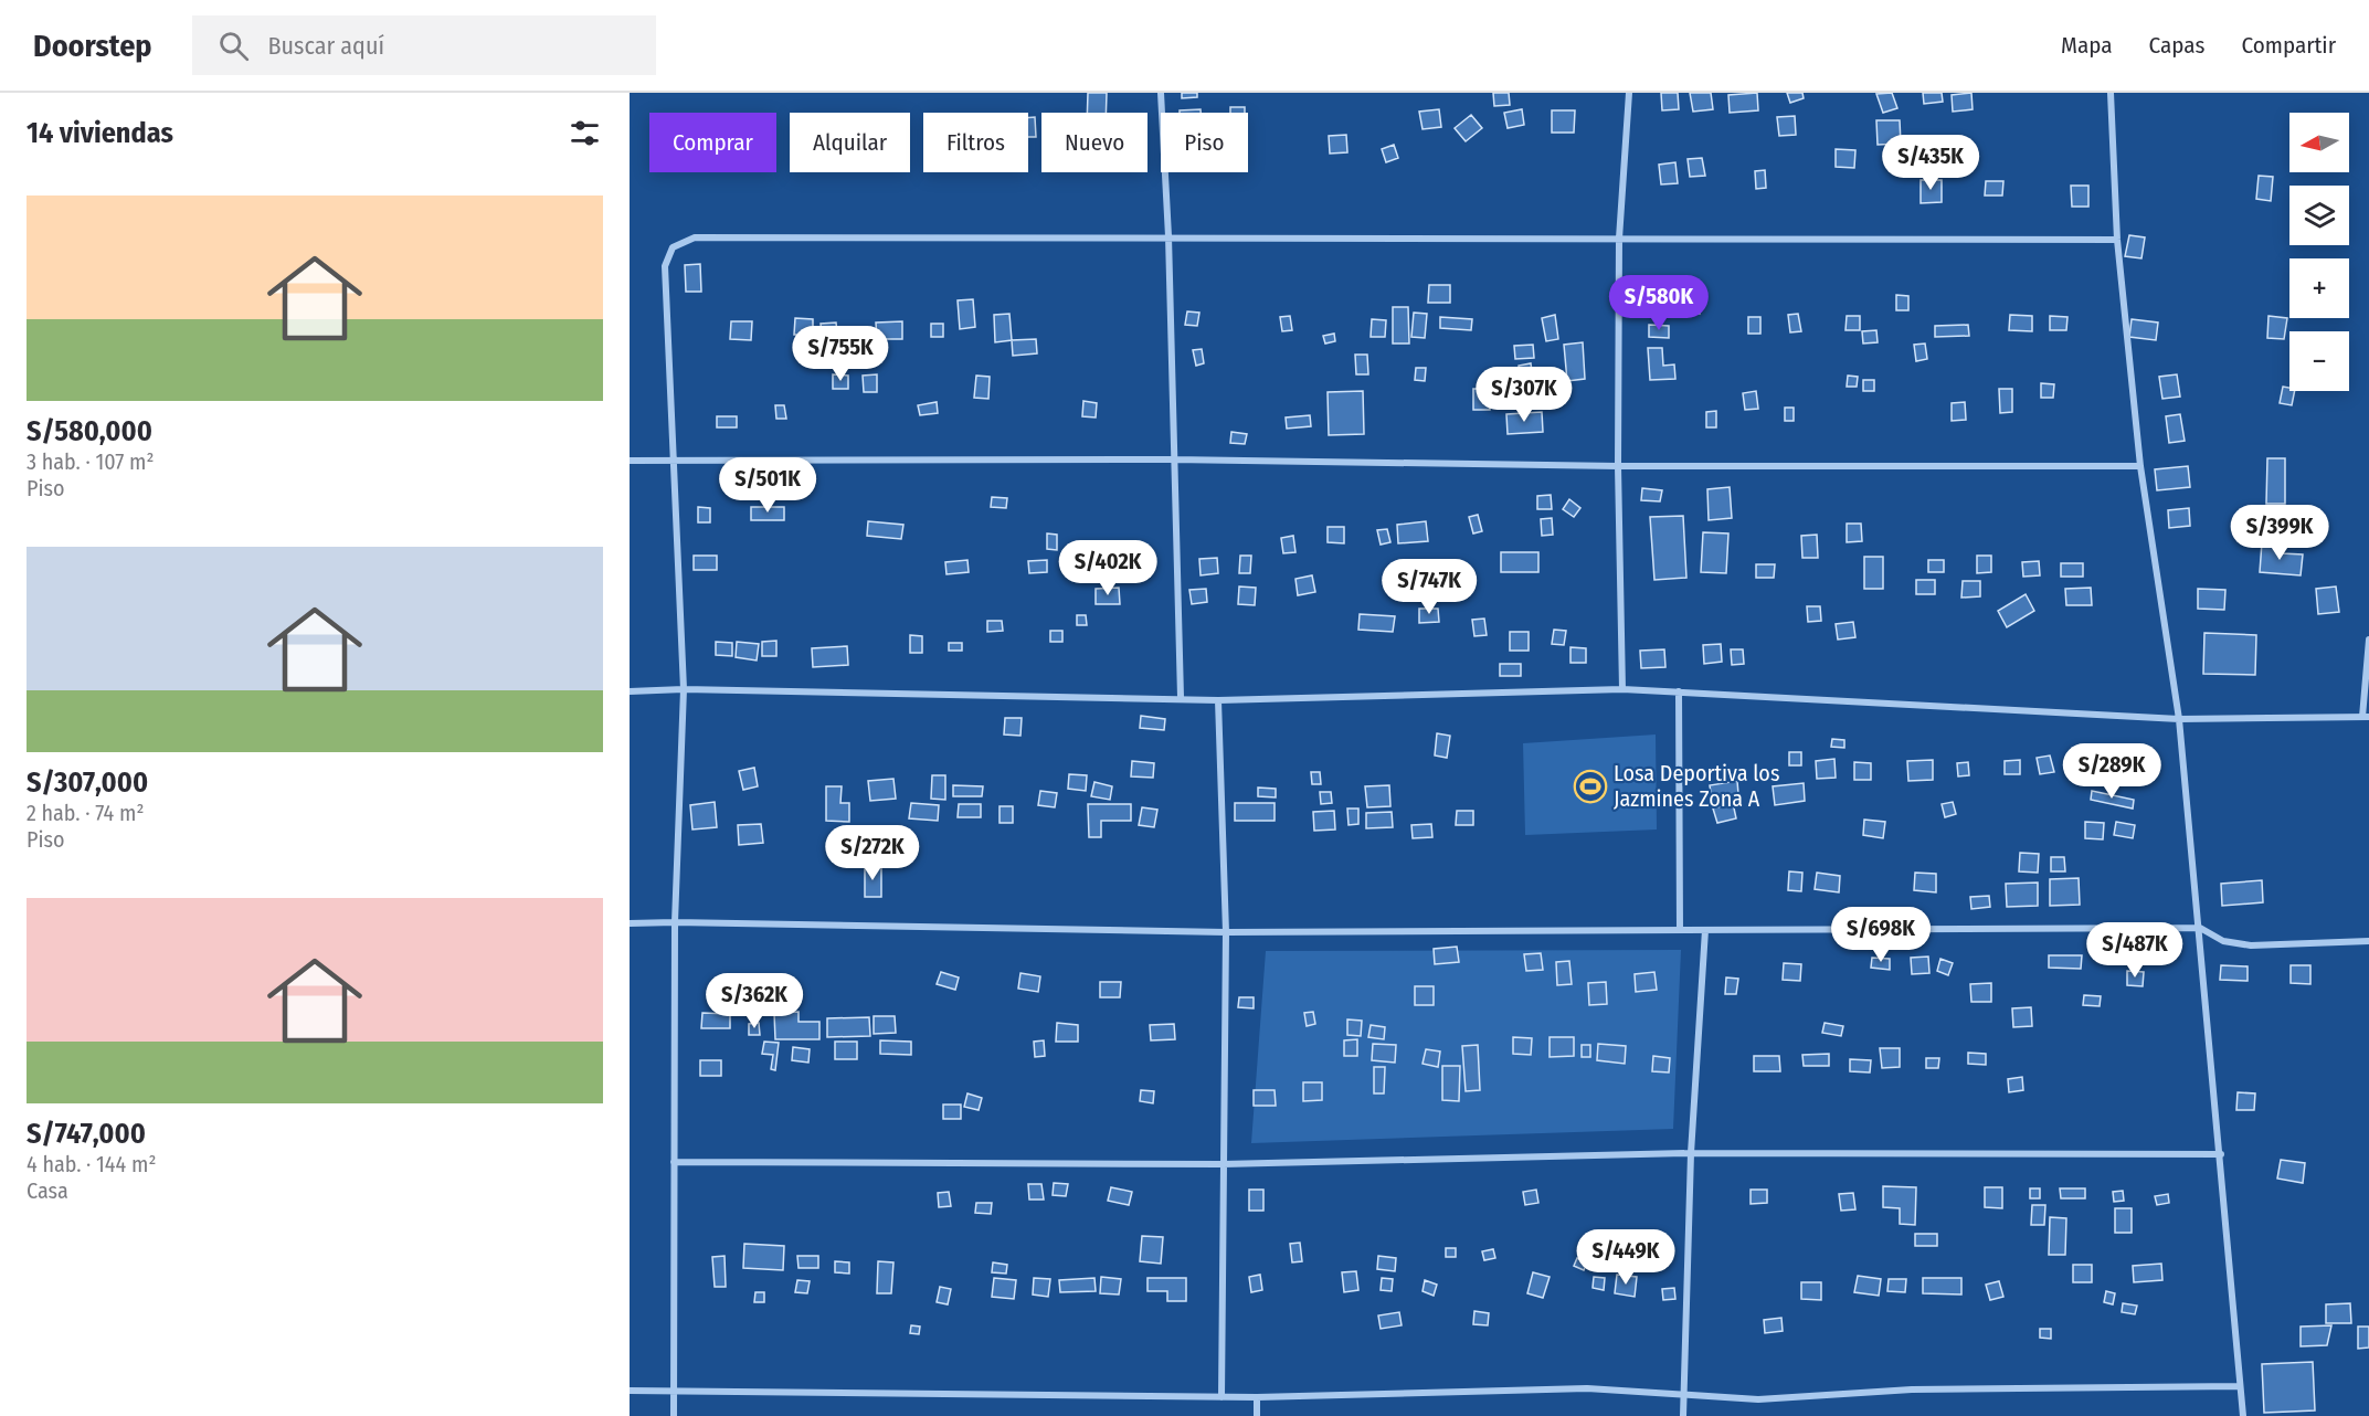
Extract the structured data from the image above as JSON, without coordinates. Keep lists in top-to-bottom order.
{
  "places": {
    "sports": ["Losa Deportiva los Jazmines Zona A"]
  },
  "north": "left",
  "page": {
    "header": "Doorstep",
    "search": "Buscar aquí",
    "nav": ["Mapa", "Capas", "Compartir"],
    "heading": "14 viviendas",
    "map_buttons": ["+", "−"],
    "chip": [
      "Comprar",
      "Alquilar",
      "Filtros",
      "Nuevo",
      "Piso"
    ],
    "price": [
      "S/435K",
      "S/580K",
      "S/755K",
      "S/307K",
      "S/501K",
      "S/399K",
      "S/402K",
      "S/747K",
      "S/289K",
      "S/272K",
      "S/698K",
      "S/487K",
      "S/362K",
      "S/449K"
    ],
    "list": [
      {
        "name": "S/580,000",
        "note": "3 hab. · 107 m² · Piso"
      },
      {
        "name": "S/307,000",
        "note": "2 hab. · 74 m² · Piso"
      },
      {
        "name": "S/747,000",
        "note": "4 hab. · 144 m² · Casa"
      }
    ]
  }
}
